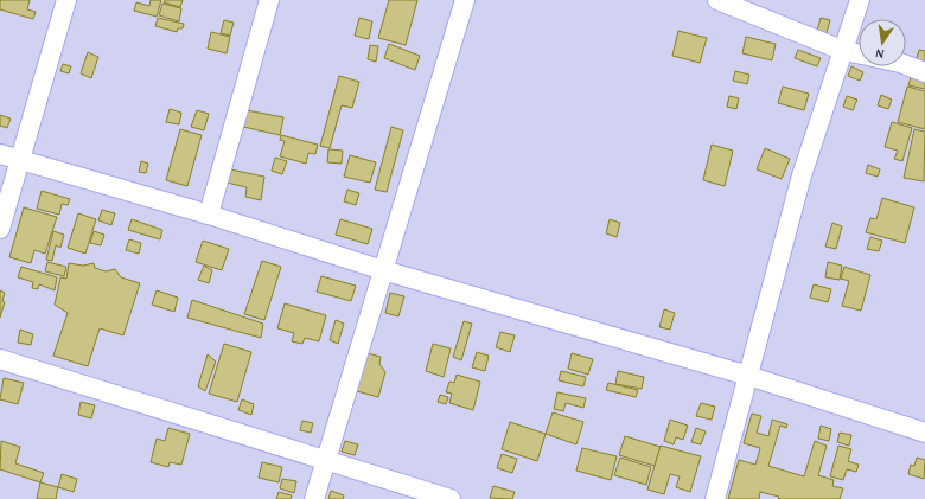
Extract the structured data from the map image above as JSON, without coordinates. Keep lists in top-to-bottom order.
{
  "north": "bottom"
}
